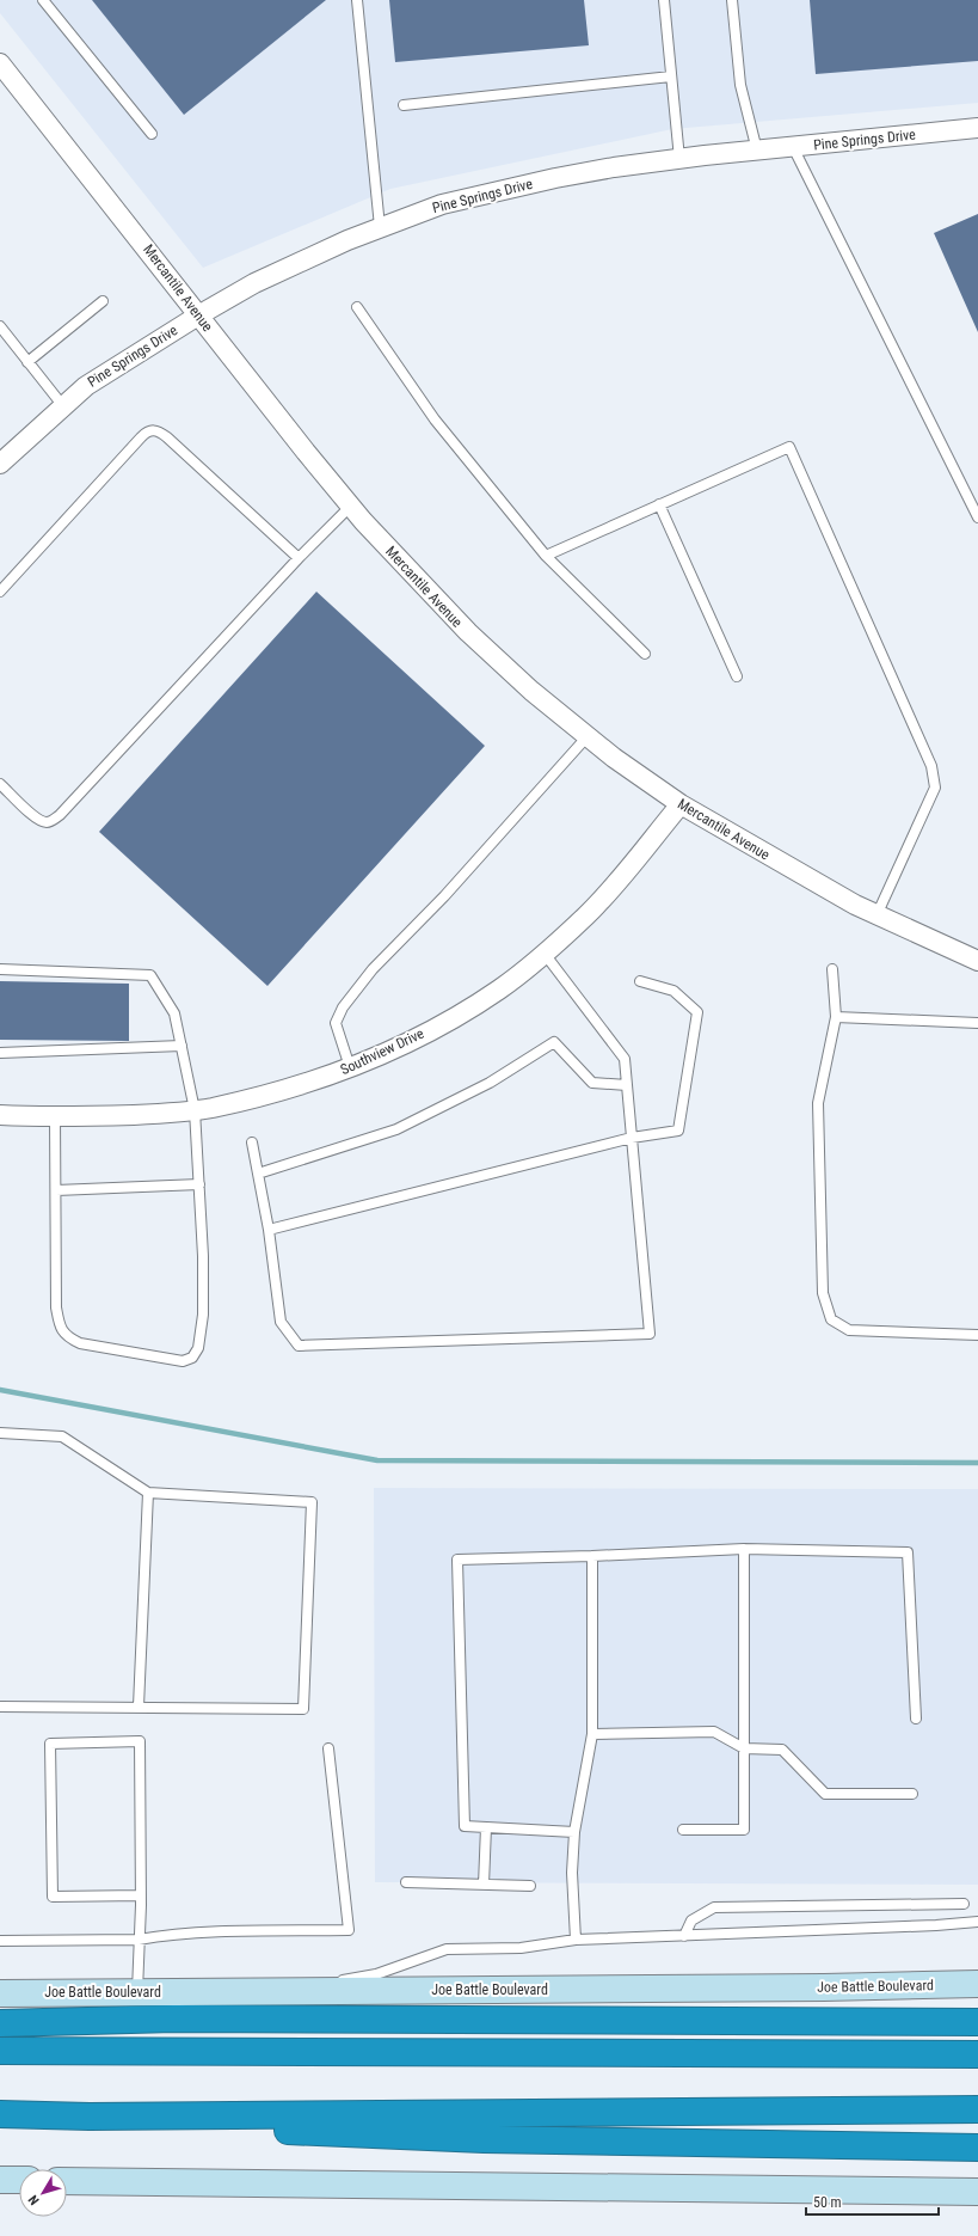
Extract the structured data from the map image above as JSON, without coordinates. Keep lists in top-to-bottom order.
{
  "streets": {
    "main road": ["Joe Battle Boulevard"],
    "street": ["Pine Springs Drive", "Mercantile Avenue", "Southview Drive"]
  },
  "crossings": [
    ["Pine Springs Drive", "Mercantile Avenue"],
    ["Mercantile Avenue", "Southview Drive"]
  ],
  "scale_bar": "50 m",
  "north": "bottom left"
}
